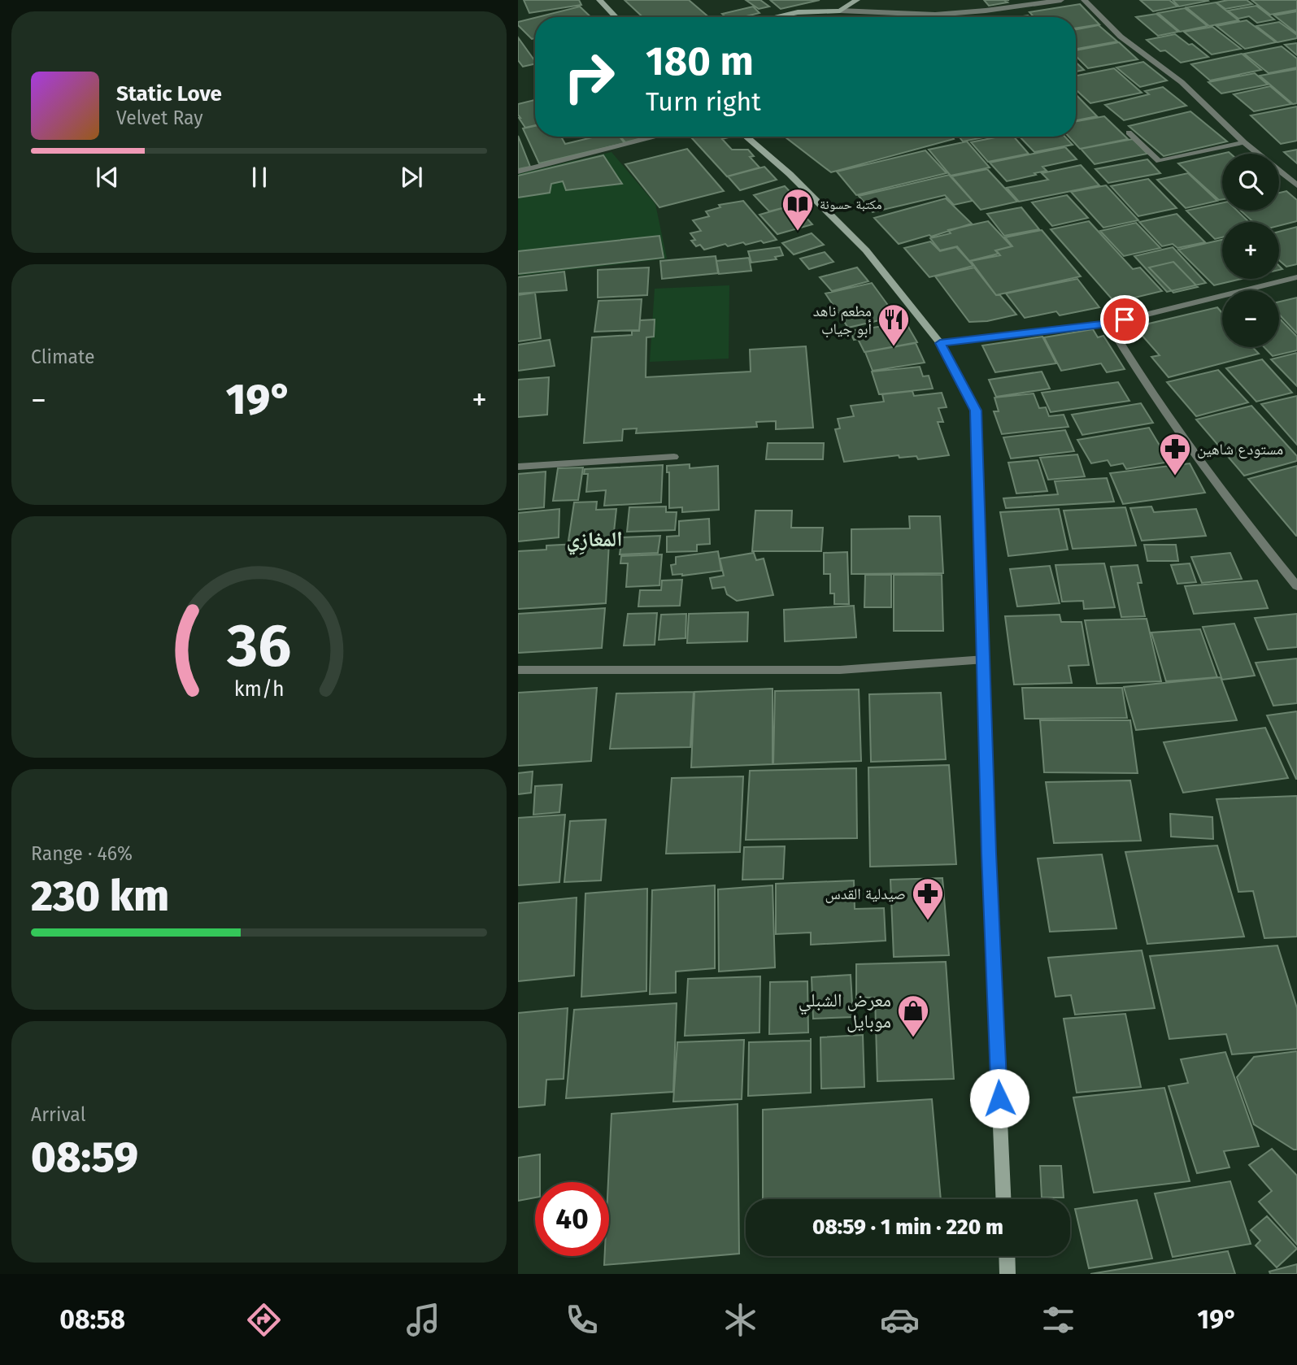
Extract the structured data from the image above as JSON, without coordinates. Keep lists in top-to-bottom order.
{
  "districts": ["المغازِي"],
  "places": {
    "library": ["مكتبة حسونة"],
    "restaurant": ["مطعم ناهد أبو جياب"],
    "pharmacy": ["مستودع شاهين", "صيدلية القدس"],
    "shop": ["معرض الشبلي موبايل"]
  },
  "page": {
    "turn": ["180 m", "Turn right"],
    "song": ["Static Love", "Velvet Ray"],
    "map_buttons": ["+", "−"],
    "tile": [
      "Climate",
      ["Range · 46%", "230 km"],
      ["Arrival", "08:59"]
    ],
    "heat": ["−", "19°", "+"],
    "limit": "40",
    "trip": "08:59 · 1 min · 220 m",
    "tabs": ["08:58", "19°"],
    "gauge": ["36", "km/h"]
  }
}
